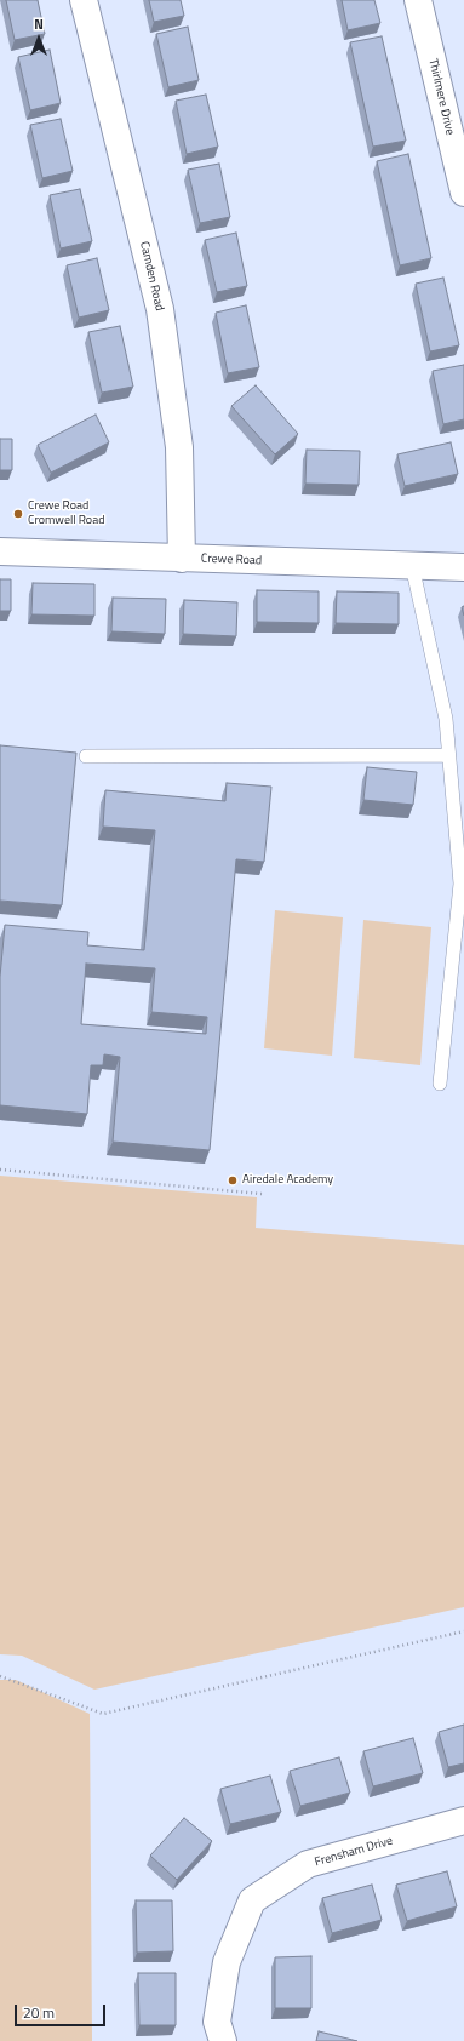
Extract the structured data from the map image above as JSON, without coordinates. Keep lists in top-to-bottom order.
{
  "streets": {
    "street": [
      "Thirlmere Drive",
      "Camden Road",
      "Crewe Road",
      "Frensham Drive"
    ]
  },
  "crossings": [
    ["Camden Road", "Crewe Road"]
  ],
  "places": ["Crewe Road Cromwell Road", "Airedale Academy"],
  "scale_bar": "20 m",
  "north": "top"
}
